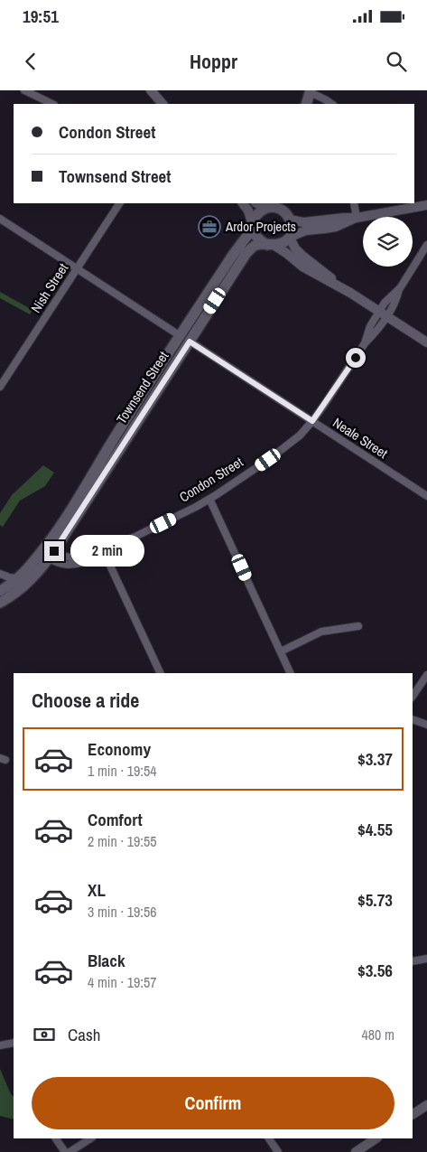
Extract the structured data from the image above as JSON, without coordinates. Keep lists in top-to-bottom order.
{
  "streets": {
    "main road": ["Townsend Street"],
    "street": ["Nish Street", "Neale Street", "Condon Street"]
  },
  "crossings": [
    ["Nish Street", "Neale Street"],
    ["Townsend Street", "Neale Street"],
    ["Townsend Street", "Condon Street"],
    ["Neale Street", "Condon Street"]
  ],
  "places": {
    "office": ["Ardor Projects"]
  },
  "page": {
    "status": "19:51",
    "header": "Hoppr",
    "banner": ["Condon Street", "Townsend Street"],
    "bubble": "2 min",
    "heading": "Choose a ride",
    "list": [
      {
        "name": "Economy",
        "note": "1 min · 19:54",
        "value": "$3.37"
      },
      {
        "name": "Comfort",
        "note": "2 min · 19:55",
        "value": "$4.55"
      },
      {
        "name": "XL",
        "note": "3 min · 19:56",
        "value": "$5.73"
      },
      {
        "name": "Black",
        "note": "4 min · 19:57",
        "value": "$3.56"
      }
    ],
    "pay": ["Cash", "480 m"],
    "buttons": "Confirm"
  }
}
